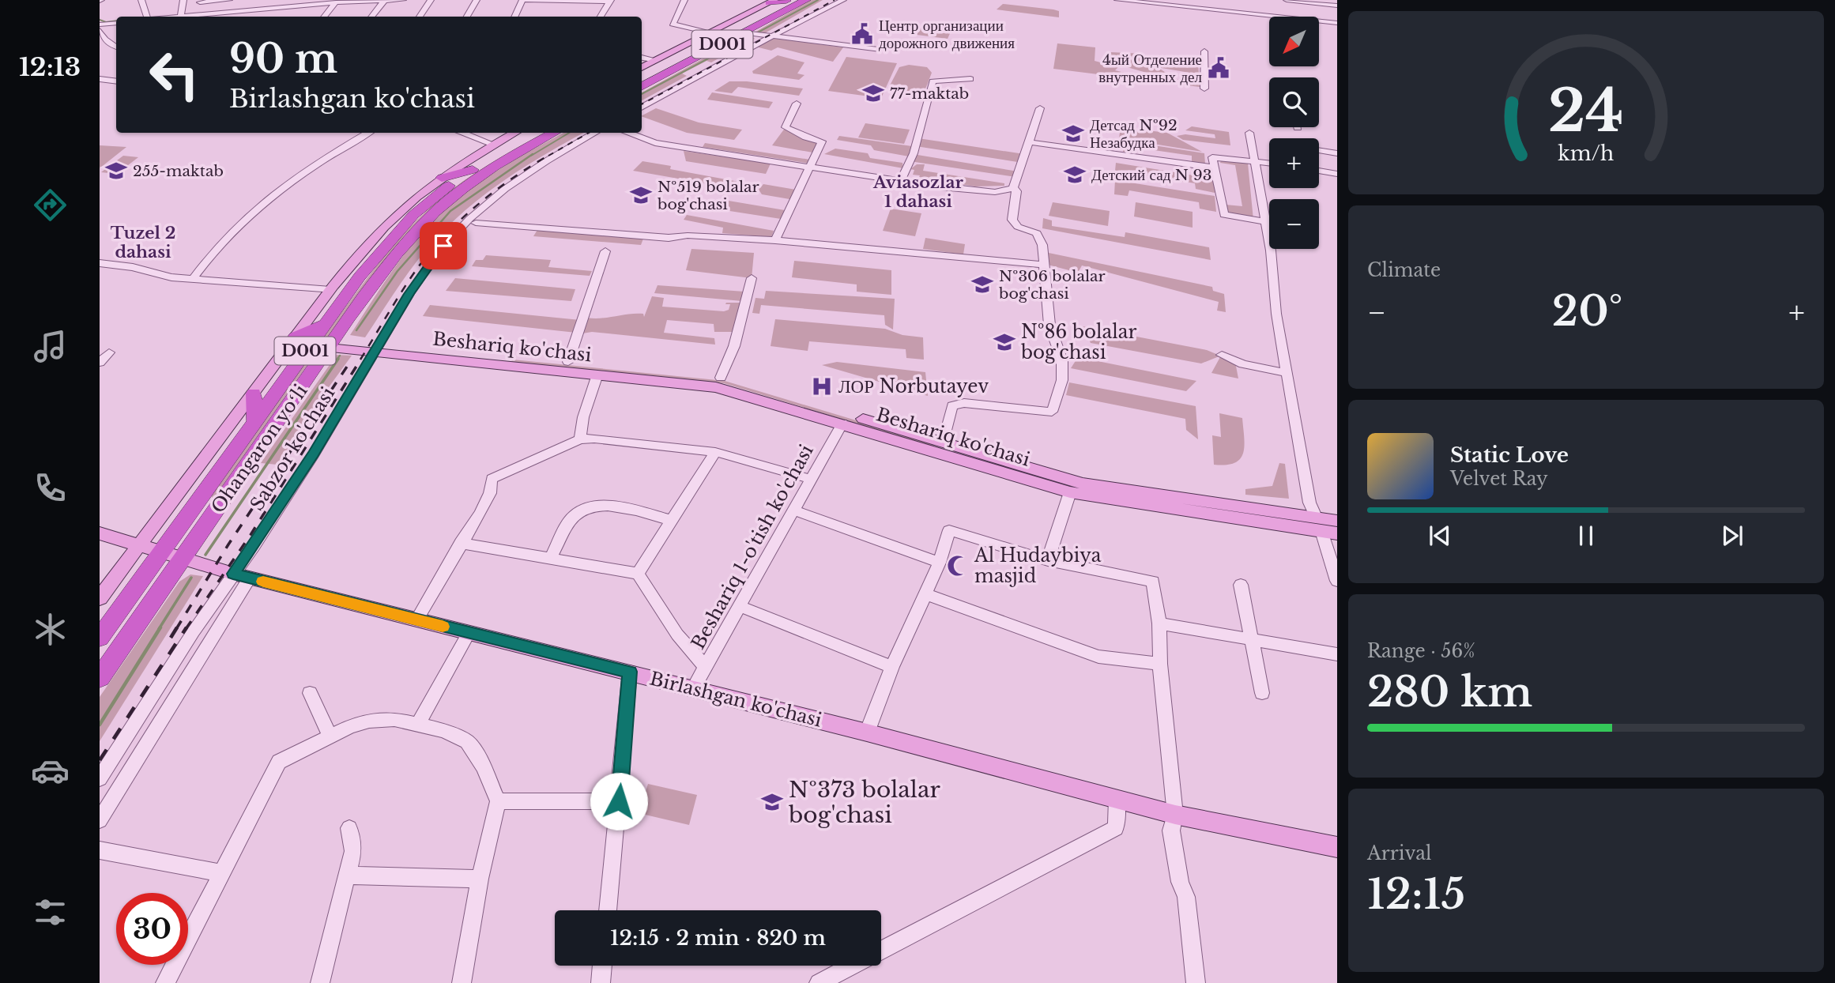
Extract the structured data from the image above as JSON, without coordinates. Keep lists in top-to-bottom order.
{
  "streets": {
    "highway": ["D001", "Ohangaron yoʻli"],
    "main road": ["Beshariq ko'chasi", "Birlashgan ko'chasi"],
    "street": ["Sabzor ko'chasi", "Beshariq 1-o'tish ko'chasi"]
  },
  "crossings": [
    ["Beshariq ko'chasi", "Ohangaron yoʻli"],
    ["Beshariq ko'chasi", "Sabzor ko'chasi"],
    ["Beshariq ko'chasi", "Beshariq 1-o'tish ko'chasi"],
    ["Ohangaron yoʻli", "Birlashgan ko'chasi"],
    ["Sabzor ko'chasi", "Birlashgan ko'chasi"],
    ["Beshariq 1-o'tish ko'chasi", "Birlashgan ko'chasi"]
  ],
  "districts": ["Aviasozlar 1 dahasi", "Tuzel 2 dahasi"],
  "places": {
    "public building": ["Центр организации дорожного движения", "4ый Отделение внутренных дел"],
    "school or university": [
      "77-maktab",
      "Детсад №92 Незабудка",
      "255-maktab",
      "Детский сад N 93",
      "№519 bolalar bog'chasi",
      "№306 bolalar bog'chasi",
      "№86 bolalar bog'chasi",
      "№373 bolalar bog'chasi"
    ],
    "hospital": ["ЛОР Norbutayev"],
    "mosque": ["Al Hudaybiya masjid"]
  },
  "north": "bottom left",
  "page": {
    "tabs": "12:13",
    "map_buttons": ["+", "−"],
    "turn": ["90 m", "Birlashgan ko'chasi"],
    "tile": [
      "Climate",
      ["Range · 56%", "280 km"],
      ["Arrival", "12:15"]
    ],
    "heat": ["−", "20°", "+"],
    "song": ["Static Love", "Velvet Ray"],
    "limit": "30",
    "trip": "12:15 · 2 min · 820 m",
    "gauge": ["24", "km/h"]
  }
}
